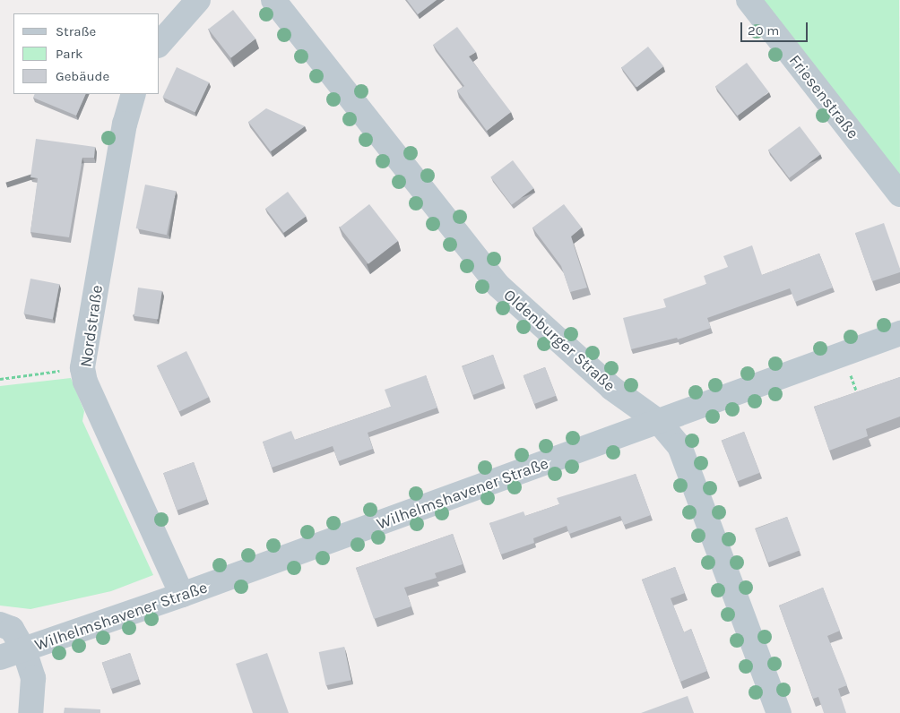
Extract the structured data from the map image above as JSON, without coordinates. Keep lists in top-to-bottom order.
{
  "streets": {
    "street": [
      "Friesenstraße",
      "Nordstraße",
      "Oldenburger Straße",
      "Wilhelmshavener Straße"
    ]
  },
  "crossings": [
    ["Nordstraße", "Wilhelmshavener Straße"],
    ["Oldenburger Straße", "Wilhelmshavener Straße"]
  ],
  "legend": ["Straße", "Park", "Gebäude"],
  "scale_bar": "20 m"
}
